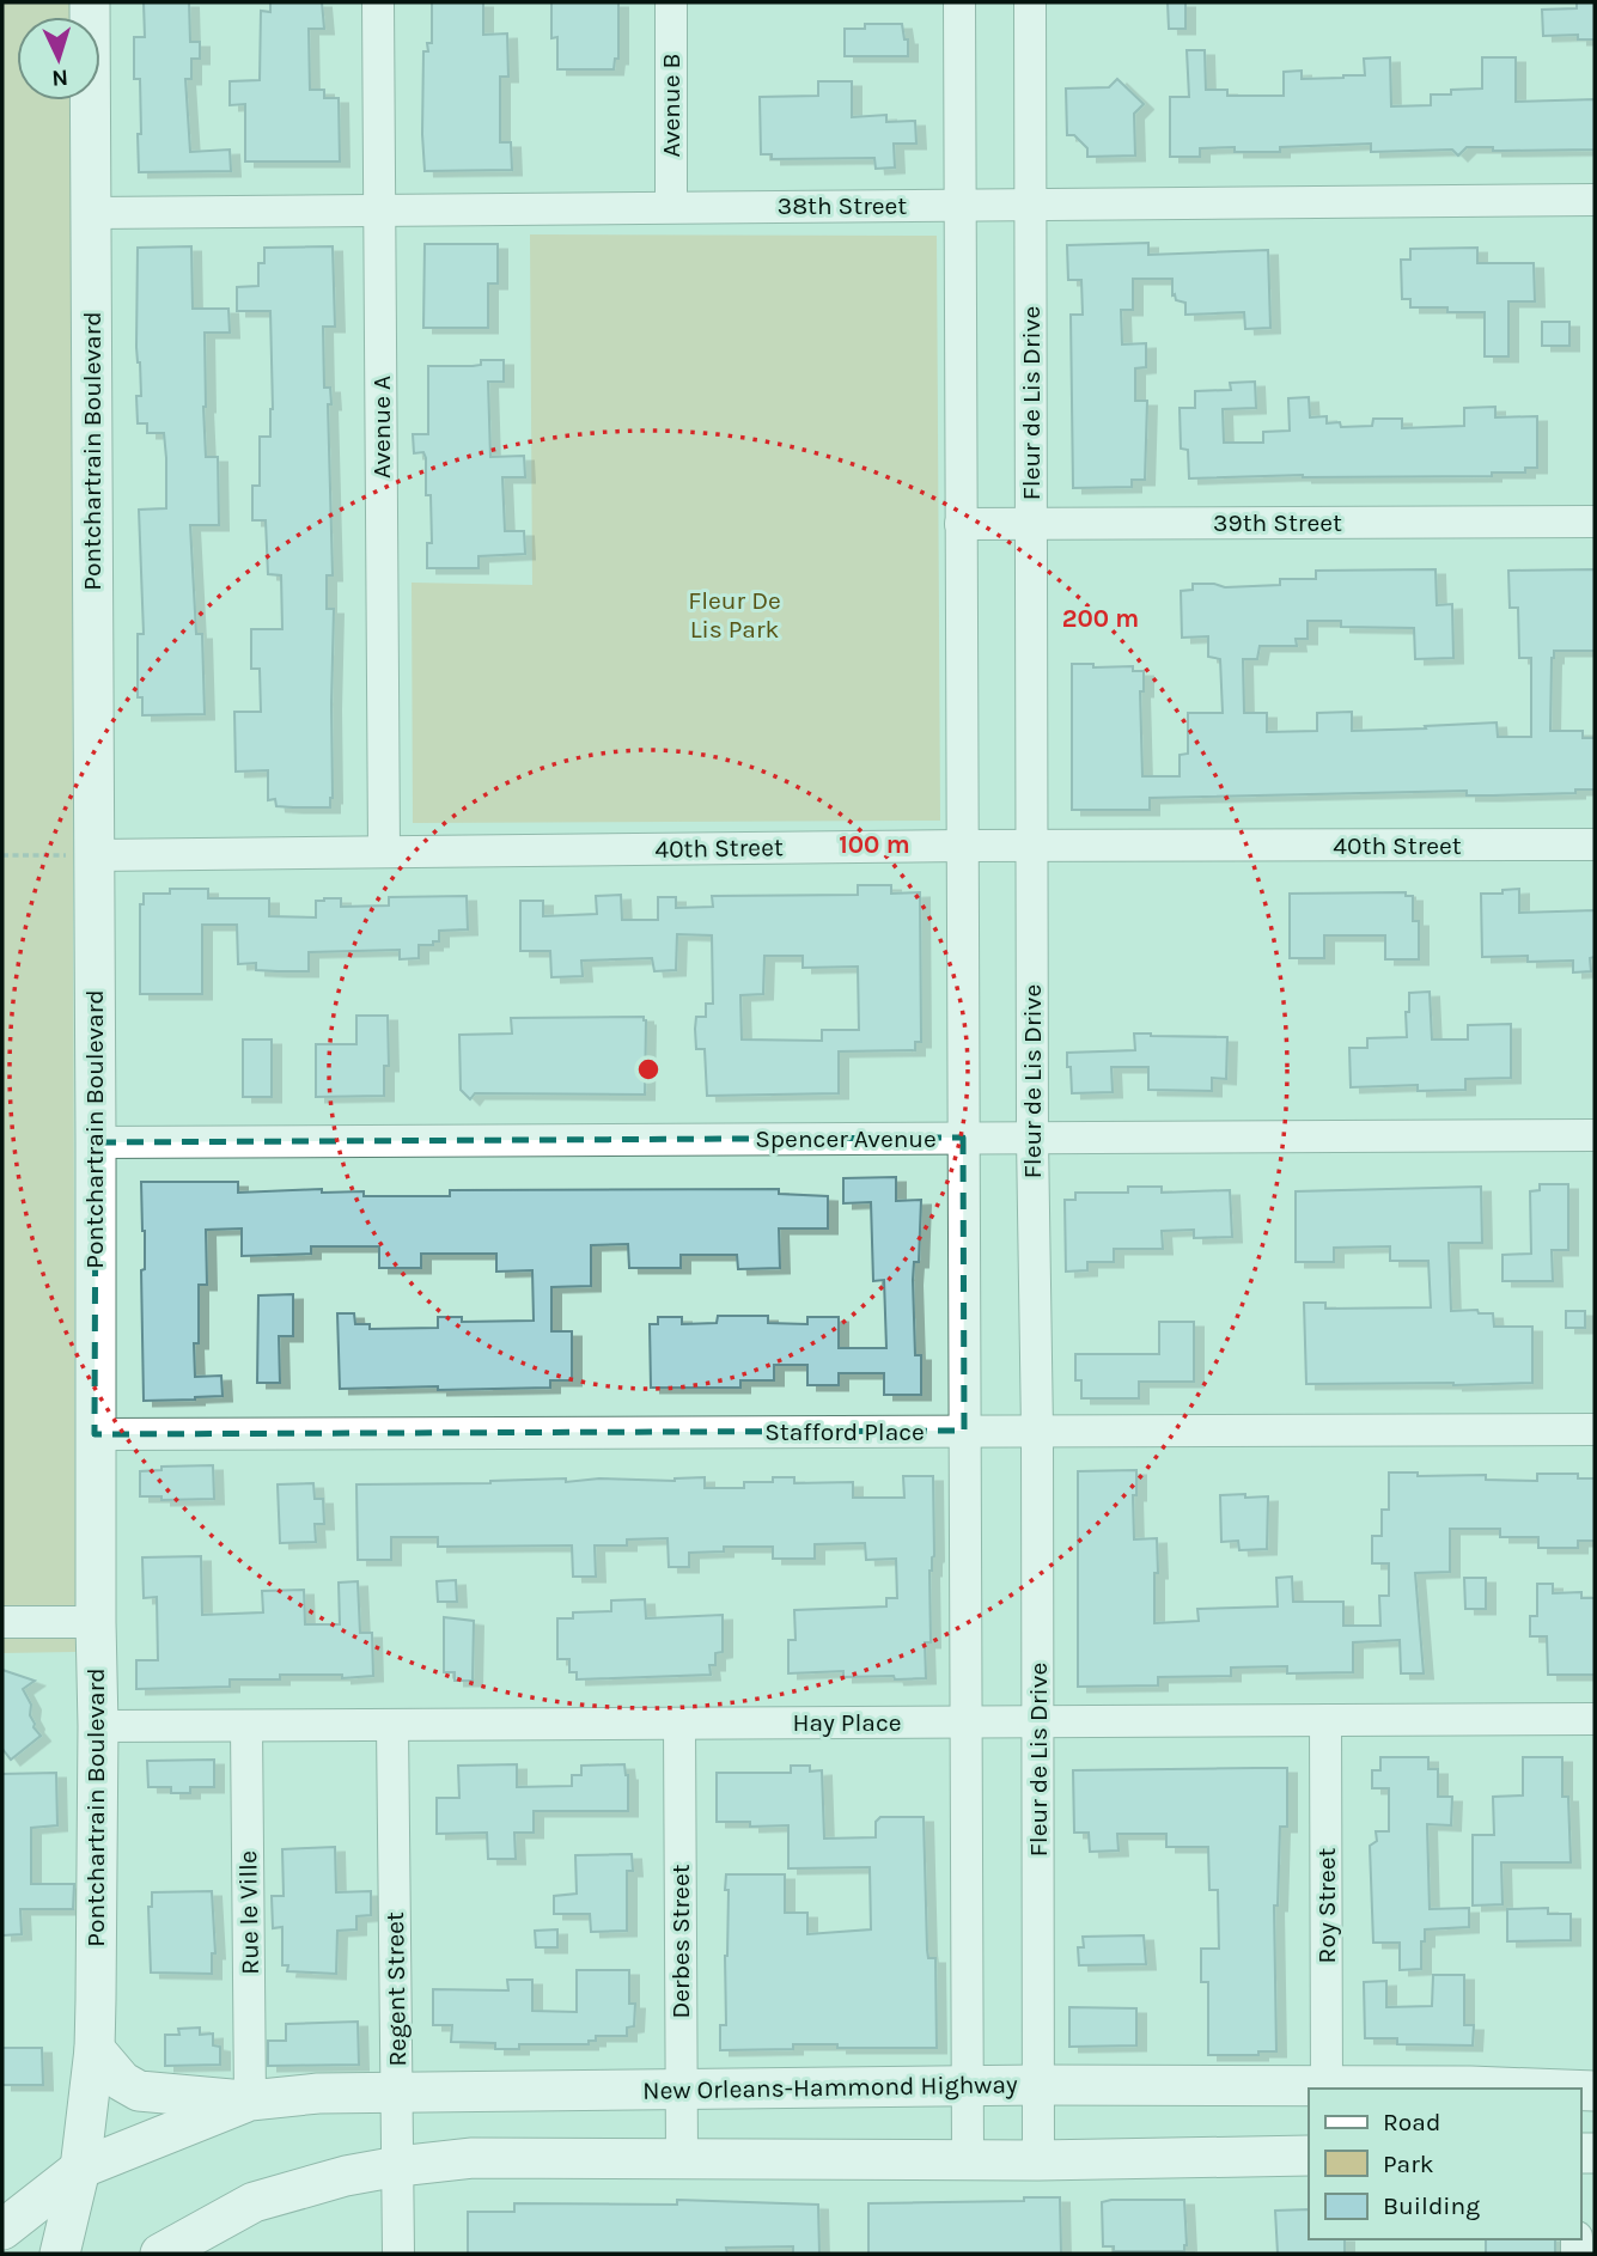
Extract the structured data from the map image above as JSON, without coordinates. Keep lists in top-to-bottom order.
{
  "streets": {
    "main road": ["Pontchartrain Boulevard", "New Orleans-Hammond Highway"],
    "street": [
      "Avenue B",
      "38th Street",
      "Fleur de Lis Drive",
      "Avenue A",
      "39th Street",
      "40th Street",
      "Spencer Avenue",
      "Stafford Place",
      "Hay Place",
      "Roy Street",
      "Rue le Ville",
      "Derbes Street",
      "Regent Street"
    ]
  },
  "crossings": [
    ["Avenue B", "38th Street"],
    ["38th Street", "Fleur de Lis Drive"],
    ["38th Street", "Avenue A"],
    ["38th Street", "Pontchartrain Boulevard"],
    ["Fleur de Lis Drive", "39th Street"],
    ["Fleur de Lis Drive", "40th Street"],
    ["Fleur de Lis Drive", "Spencer Avenue"],
    ["Fleur de Lis Drive", "Stafford Place"],
    ["Fleur de Lis Drive", "Hay Place"],
    ["Fleur de Lis Drive", "New Orleans-Hammond Highway"],
    ["Avenue A", "40th Street"],
    ["Pontchartrain Boulevard", "40th Street"],
    ["Pontchartrain Boulevard", "Spencer Avenue"],
    ["Pontchartrain Boulevard", "Stafford Place"],
    ["Pontchartrain Boulevard", "Hay Place"],
    ["Pontchartrain Boulevard", "New Orleans-Hammond Highway"],
    ["Hay Place", "Roy Street"],
    ["Hay Place", "Rue le Ville"],
    ["Hay Place", "Derbes Street"],
    ["Hay Place", "Regent Street"],
    ["Roy Street", "New Orleans-Hammond Highway"],
    ["Rue le Ville", "New Orleans-Hammond Highway"],
    ["Derbes Street", "New Orleans-Hammond Highway"],
    ["Regent Street", "New Orleans-Hammond Highway"]
  ],
  "parks": ["Fleur De Lis Park"],
  "legend": ["Road", "Park", "Building"],
  "north": "bottom",
  "rings": ["200 m", "100 m"]
}
